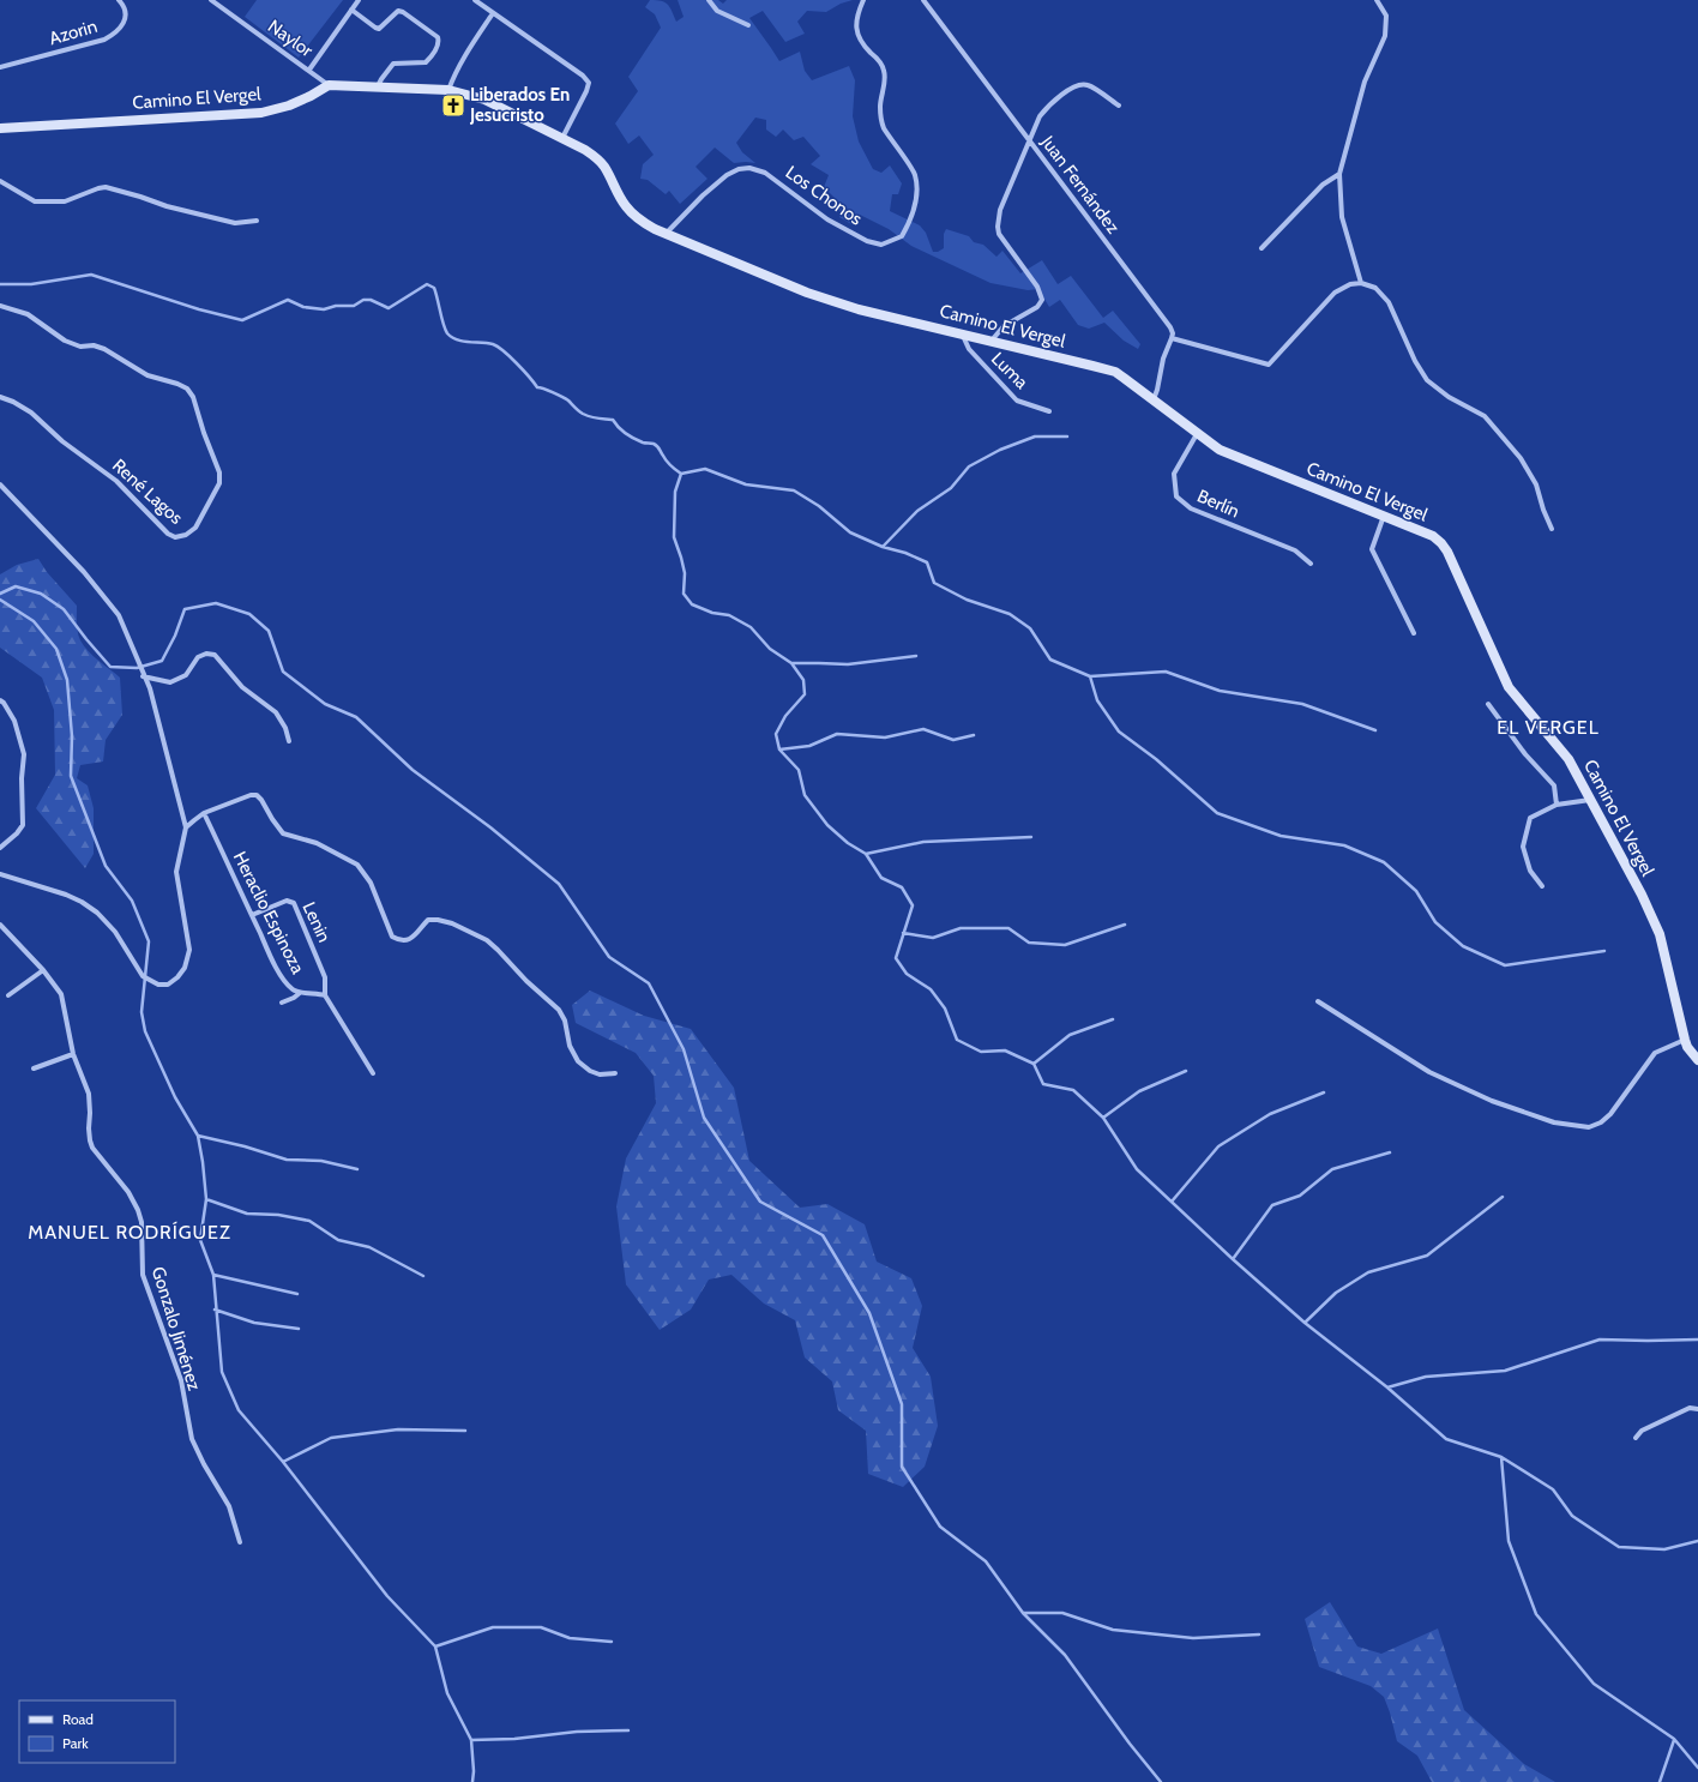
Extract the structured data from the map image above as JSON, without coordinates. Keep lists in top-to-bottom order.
{
  "streets": {
    "street": [
      "Azorin",
      "Naylor",
      "Camino El Vergel",
      "Juan Fernández",
      "Los Chonos",
      "Luma",
      "René Lagos",
      "Berlín",
      "Heraclio Espinoza",
      "Lenin",
      "Gonzalo Jiménez"
    ]
  },
  "crossings": [
    ["Naylor", "Camino El Vergel"],
    ["Camino El Vergel", "Los Chonos"],
    ["Camino El Vergel", "Luma"],
    ["Camino El Vergel", "Berlín"],
    ["Heraclio Espinoza", "Lenin"]
  ],
  "districts": ["EL VERGEL", "MANUEL RODRÍGUEZ"],
  "places": {
    "church": ["Liberados En Jesucristo"]
  },
  "legend": ["Road", "Park"]
}
